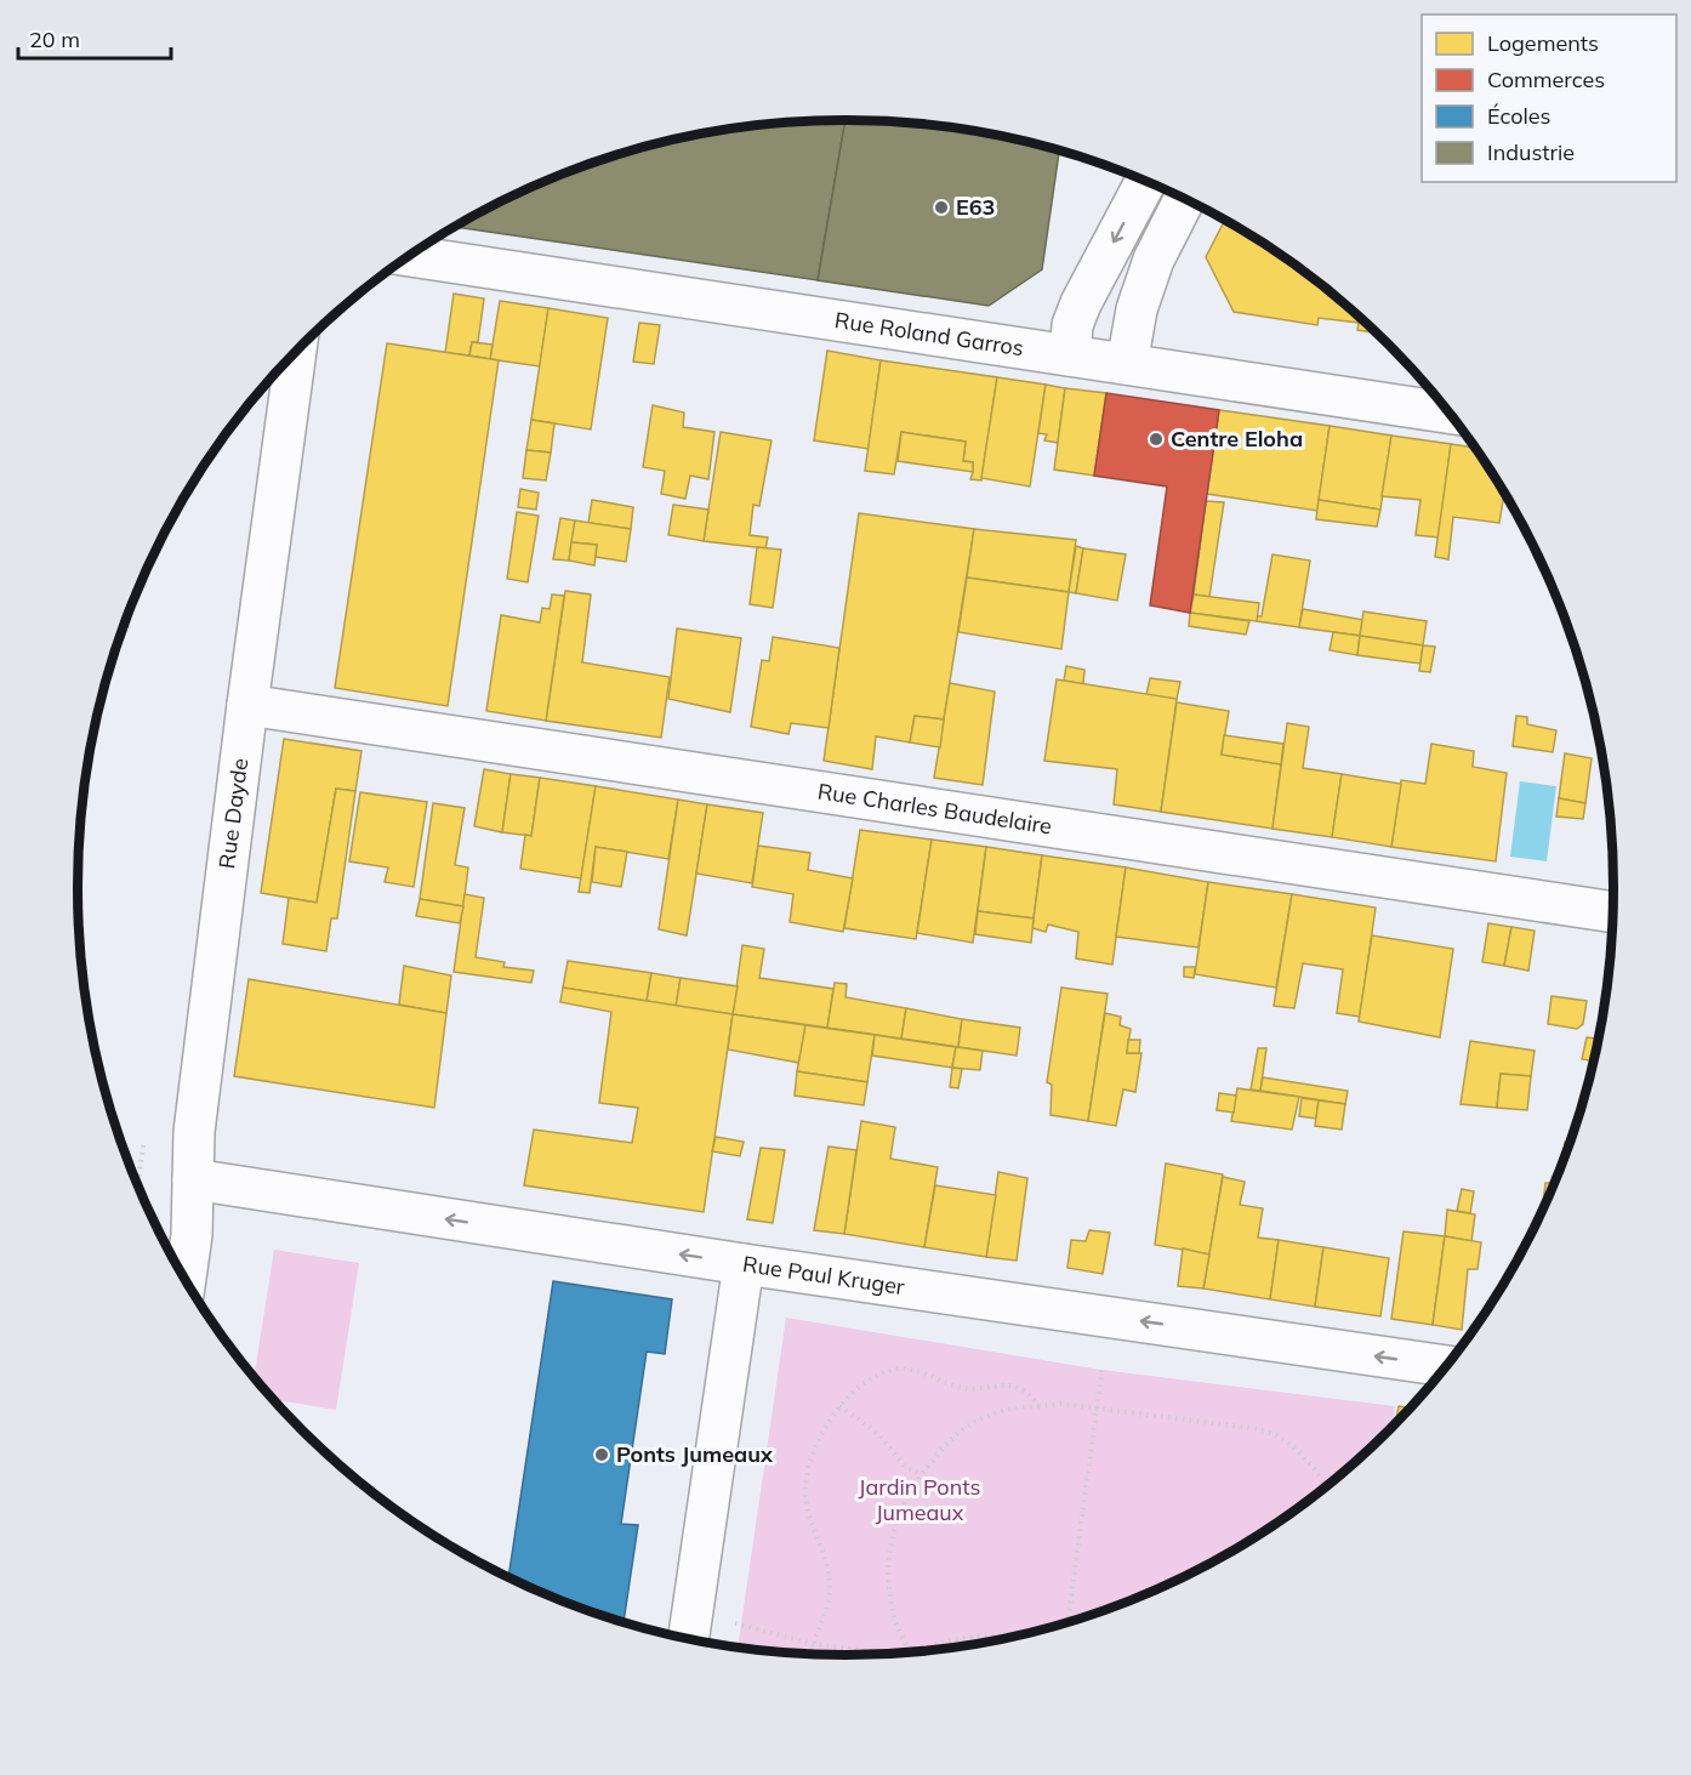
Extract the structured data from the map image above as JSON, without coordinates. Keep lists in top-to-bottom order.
{
  "streets": {
    "street": [
      "Rue Roland Garros",
      "Rue Charles Baudelaire",
      "Rue Dayde",
      "Rue Paul Kruger"
    ]
  },
  "crossings": [
    ["Rue Charles Baudelaire", "Rue Dayde"],
    ["Rue Dayde", "Rue Paul Kruger"]
  ],
  "one_way": ["Rue Paul Kruger"],
  "parks": ["Jardin Ponts Jumeaux"],
  "places": ["E63", "Centre Eloha", "Ponts Jumeaux"],
  "legend": [
    "Logements",
    "Commerces",
    "Écoles",
    "Industrie"
  ],
  "scale_bar": "20 m"
}
